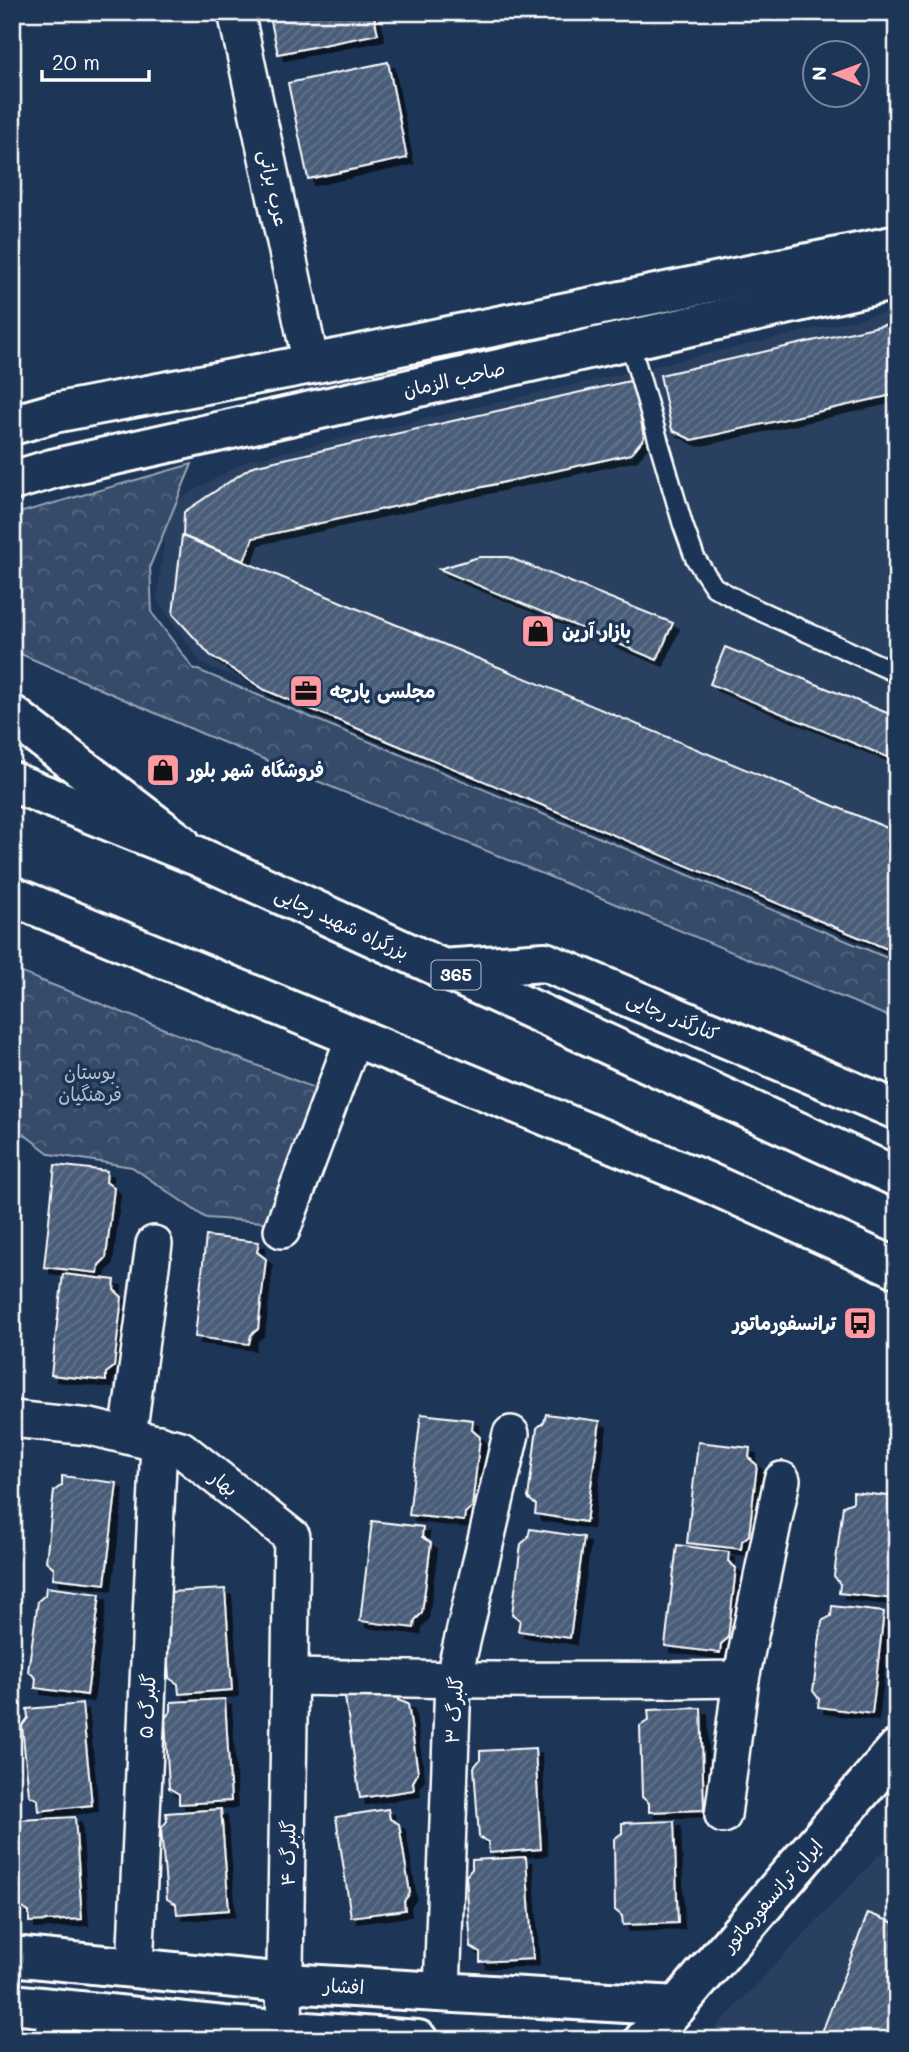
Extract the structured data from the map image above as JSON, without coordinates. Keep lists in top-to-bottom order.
{
  "streets": {
    "main road": [
      "صاحب الزمان",
      "بزرگراه شهید رجایی",
      "365",
      "کنارگذر رجایی",
      "ایران ترانسفورماتور",
      "افشار"
    ],
    "street": [
      "عرب براتی",
      "بهار",
      "گلبرگ ۵",
      "گلبرگ ۳",
      "گلبرگ ۴"
    ]
  },
  "crossings": [
    ["بزرگراه شهید رجایی", "کنارگذر رجایی"],
    ["بهار", "گلبرگ ۵"],
    ["بهار", "گلبرگ ۴"],
    ["گلبرگ ۵", "افشار"],
    ["گلبرگ ۳", "افشار"],
    ["گلبرگ ۴", "افشار"],
    ["ایران ترانسفورماتور", "افشار"]
  ],
  "parks": ["بوستان فرهنگیان"],
  "places": {
    "shop": ["بازار آرین", "فروشگاه شهر بلور"],
    "office": ["مجلسی پارچه"],
    "bus stop": ["ترانسفورماتور"]
  },
  "scale_bar": "20 m",
  "north": "left"
}
